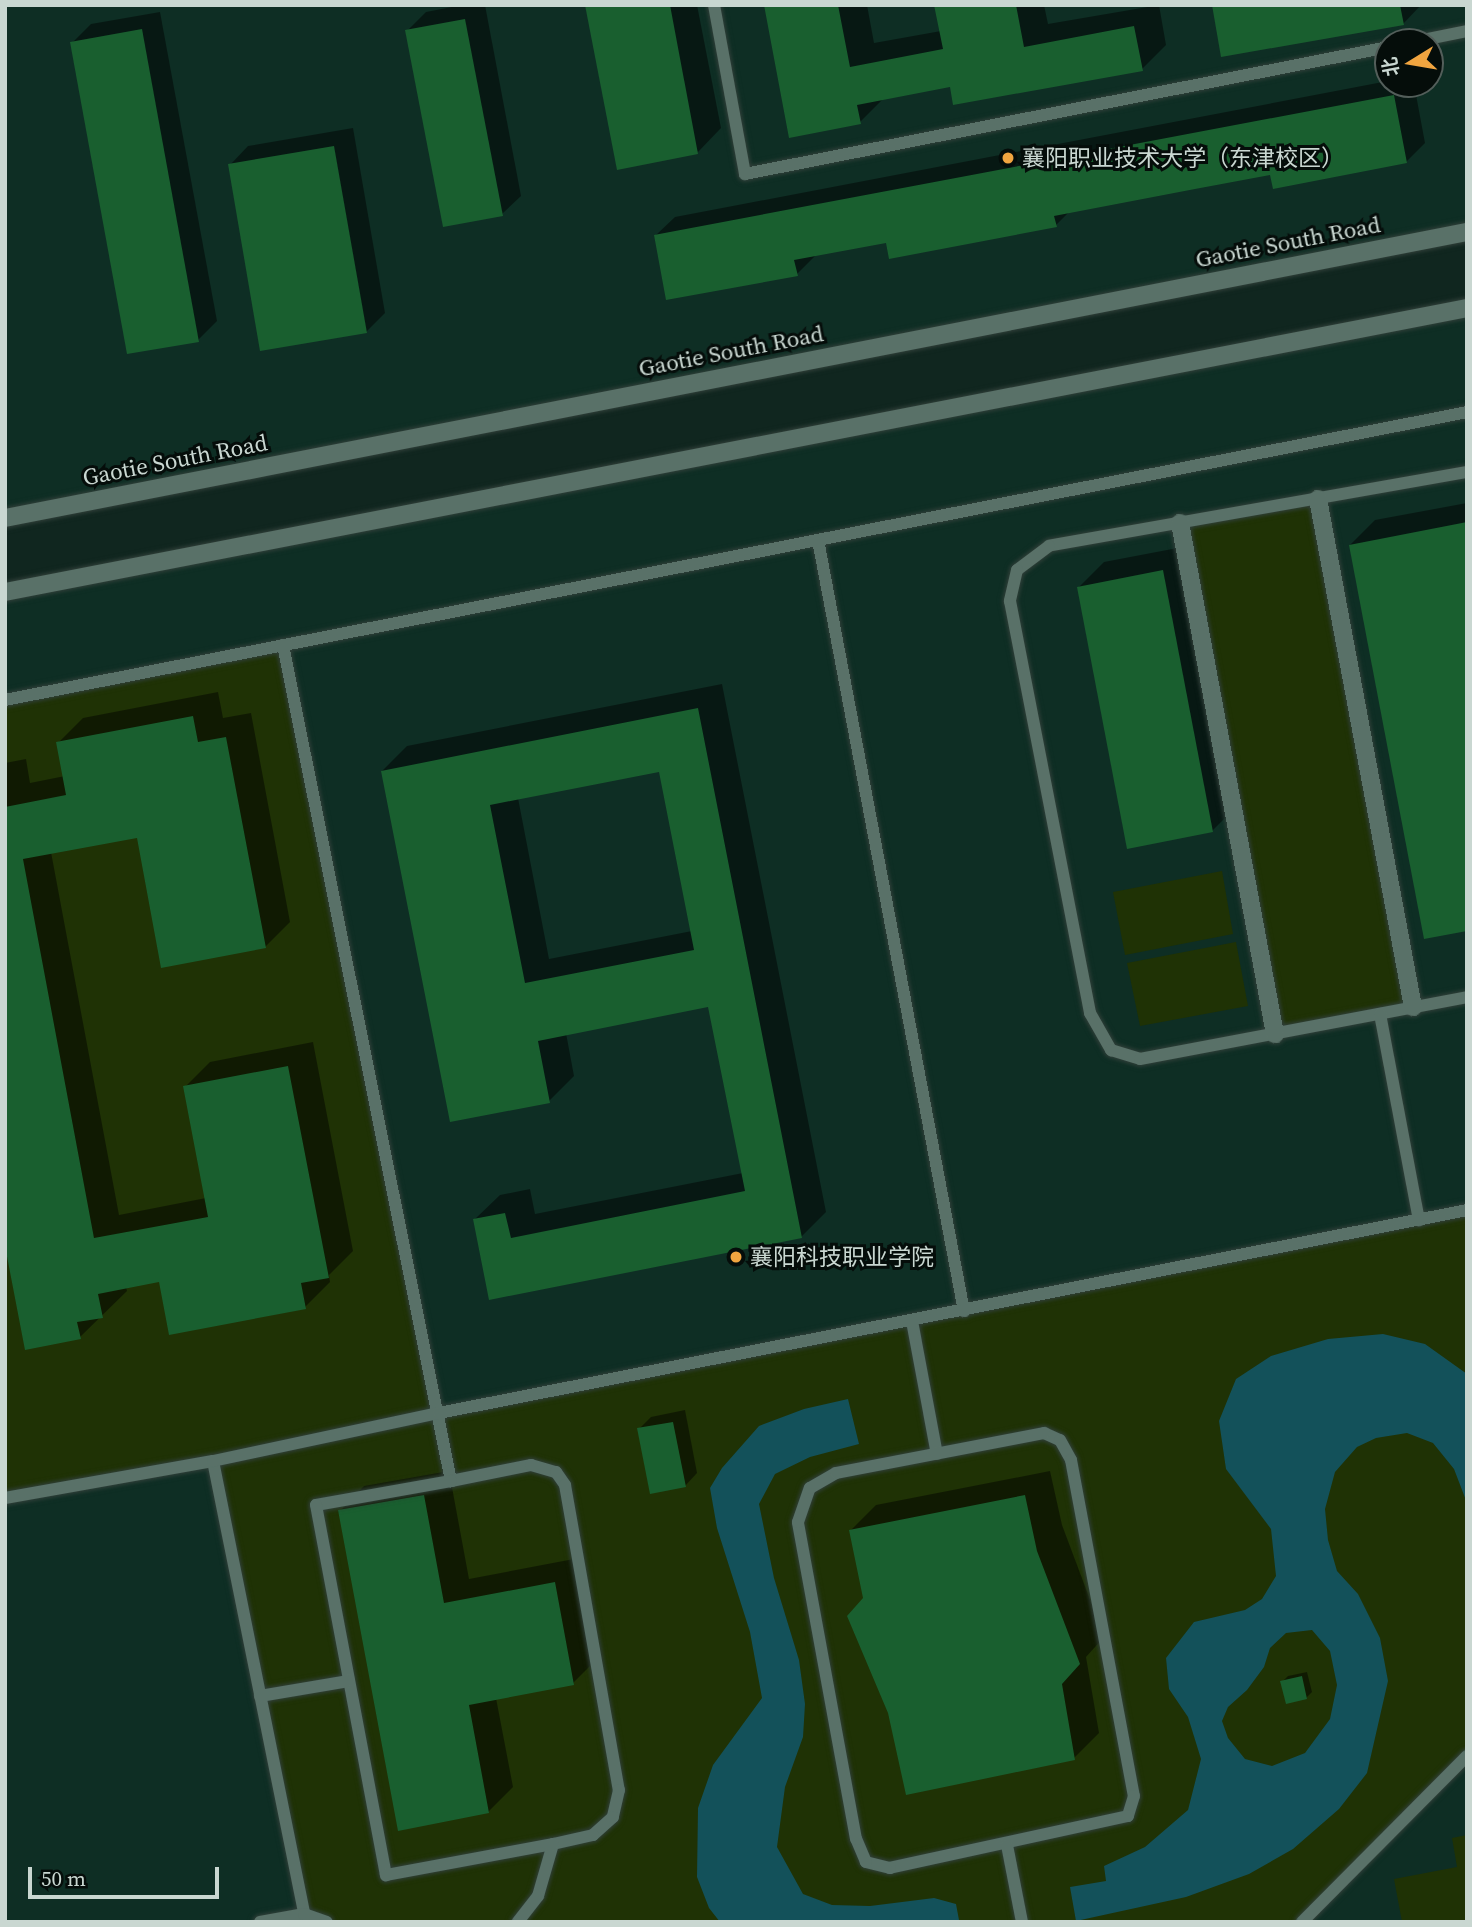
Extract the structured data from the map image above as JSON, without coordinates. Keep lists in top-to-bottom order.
{
  "streets": {
    "main road": ["Gaotie South Road"]
  },
  "places": ["襄阳职业技术大学（东津校区）", "襄阳科技职业学院"],
  "scale_bar": "50 m",
  "north": "left"
}
